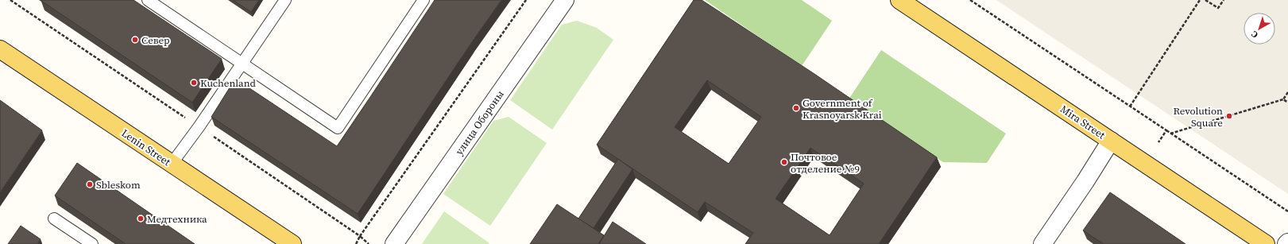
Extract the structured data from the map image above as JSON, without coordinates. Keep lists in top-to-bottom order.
{
  "streets": {
    "main road": ["Mira Street", "Lenin Street"],
    "street": ["улица Обороны"]
  },
  "places": [
    "Север",
    "Kuchenland",
    "Government of Krasnoyarsk Krai",
    "Revolution Square",
    "Почтовое отделение №9",
    "Sbleskom",
    "Медтехника"
  ],
  "north": "bottom left"
}
